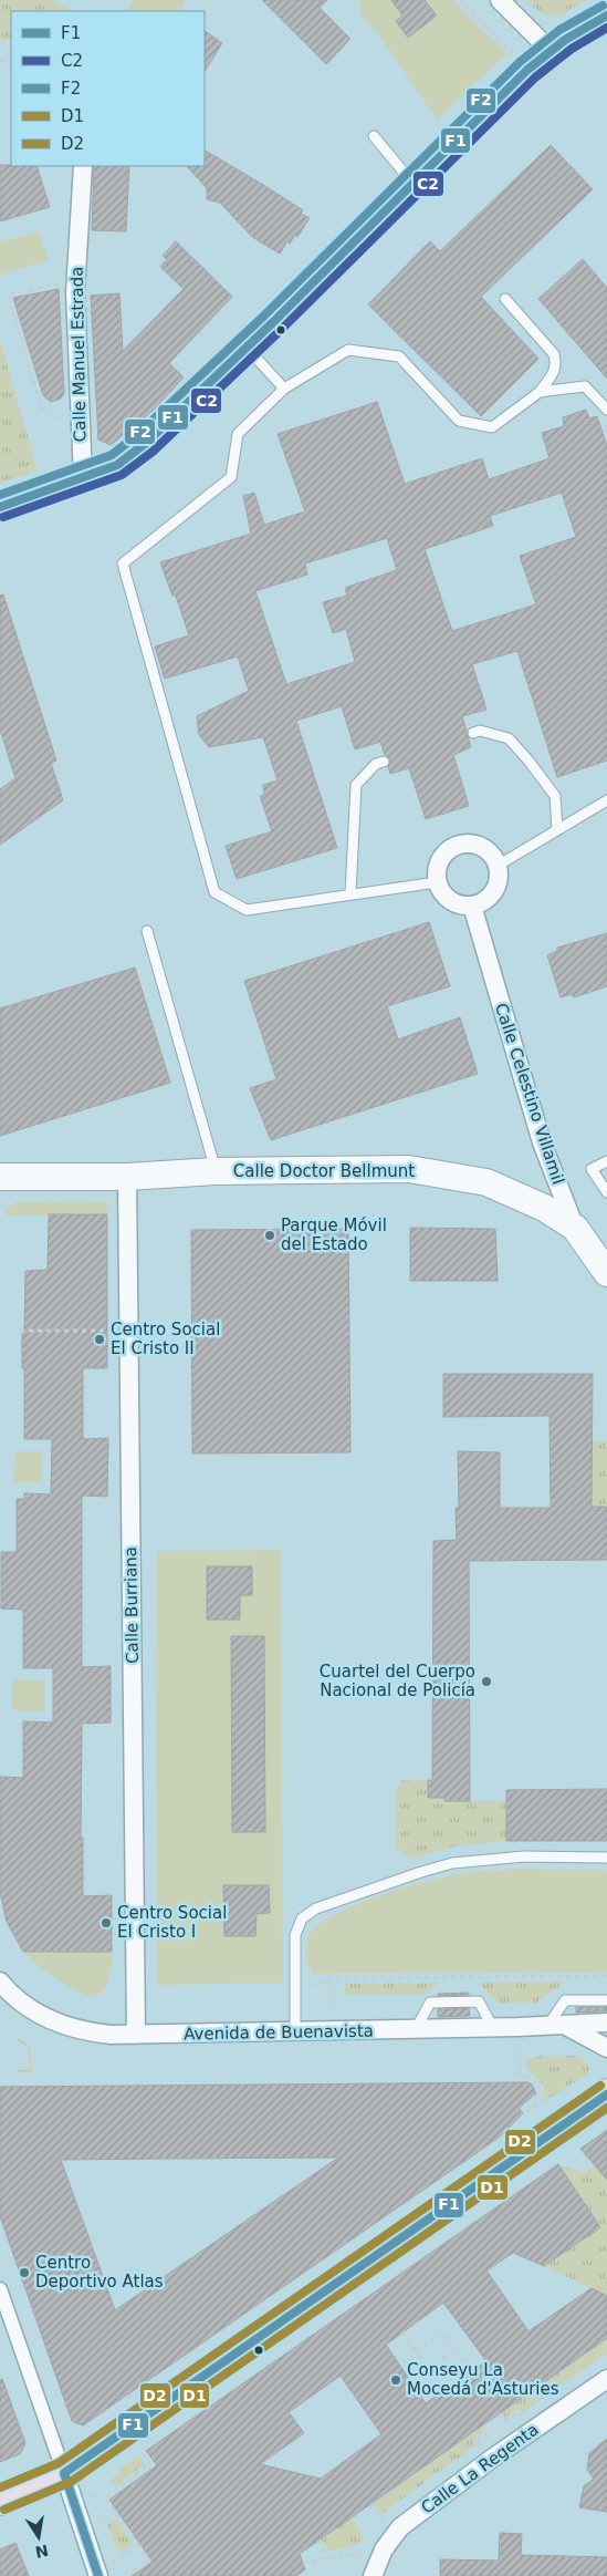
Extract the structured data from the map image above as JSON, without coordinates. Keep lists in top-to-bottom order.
{
  "streets": {
    "main road": ["Calle Celestino Villamil", "Calle Doctor Bellmunt"],
    "street": [
      "Calle Manuel Estrada",
      "Calle Burriana",
      "Avenida de Buenavista",
      "Calle La Regenta"
    ]
  },
  "crossings": [
    ["Calle Celestino Villamil", "Calle Doctor Bellmunt"],
    ["Calle Doctor Bellmunt", "Calle Burriana"],
    ["Calle Burriana", "Avenida de Buenavista"]
  ],
  "places": [
    "Parque Móvil del Estado",
    "Centro Social El Cristo II",
    "Cuartel del Cuerpo Nacional de Policía",
    "Centro Social El Cristo I",
    "Centro Deportivo Atlas",
    "Conseyu La Mocedá d'Asturies"
  ],
  "lines": [
    "transit line F2",
    "transit line F1",
    "transit line C2",
    "transit line D2",
    "transit line D1"
  ],
  "legend": [
    "F1",
    "C2",
    "F2",
    "D1",
    "D2"
  ],
  "north": "bottom"
}
